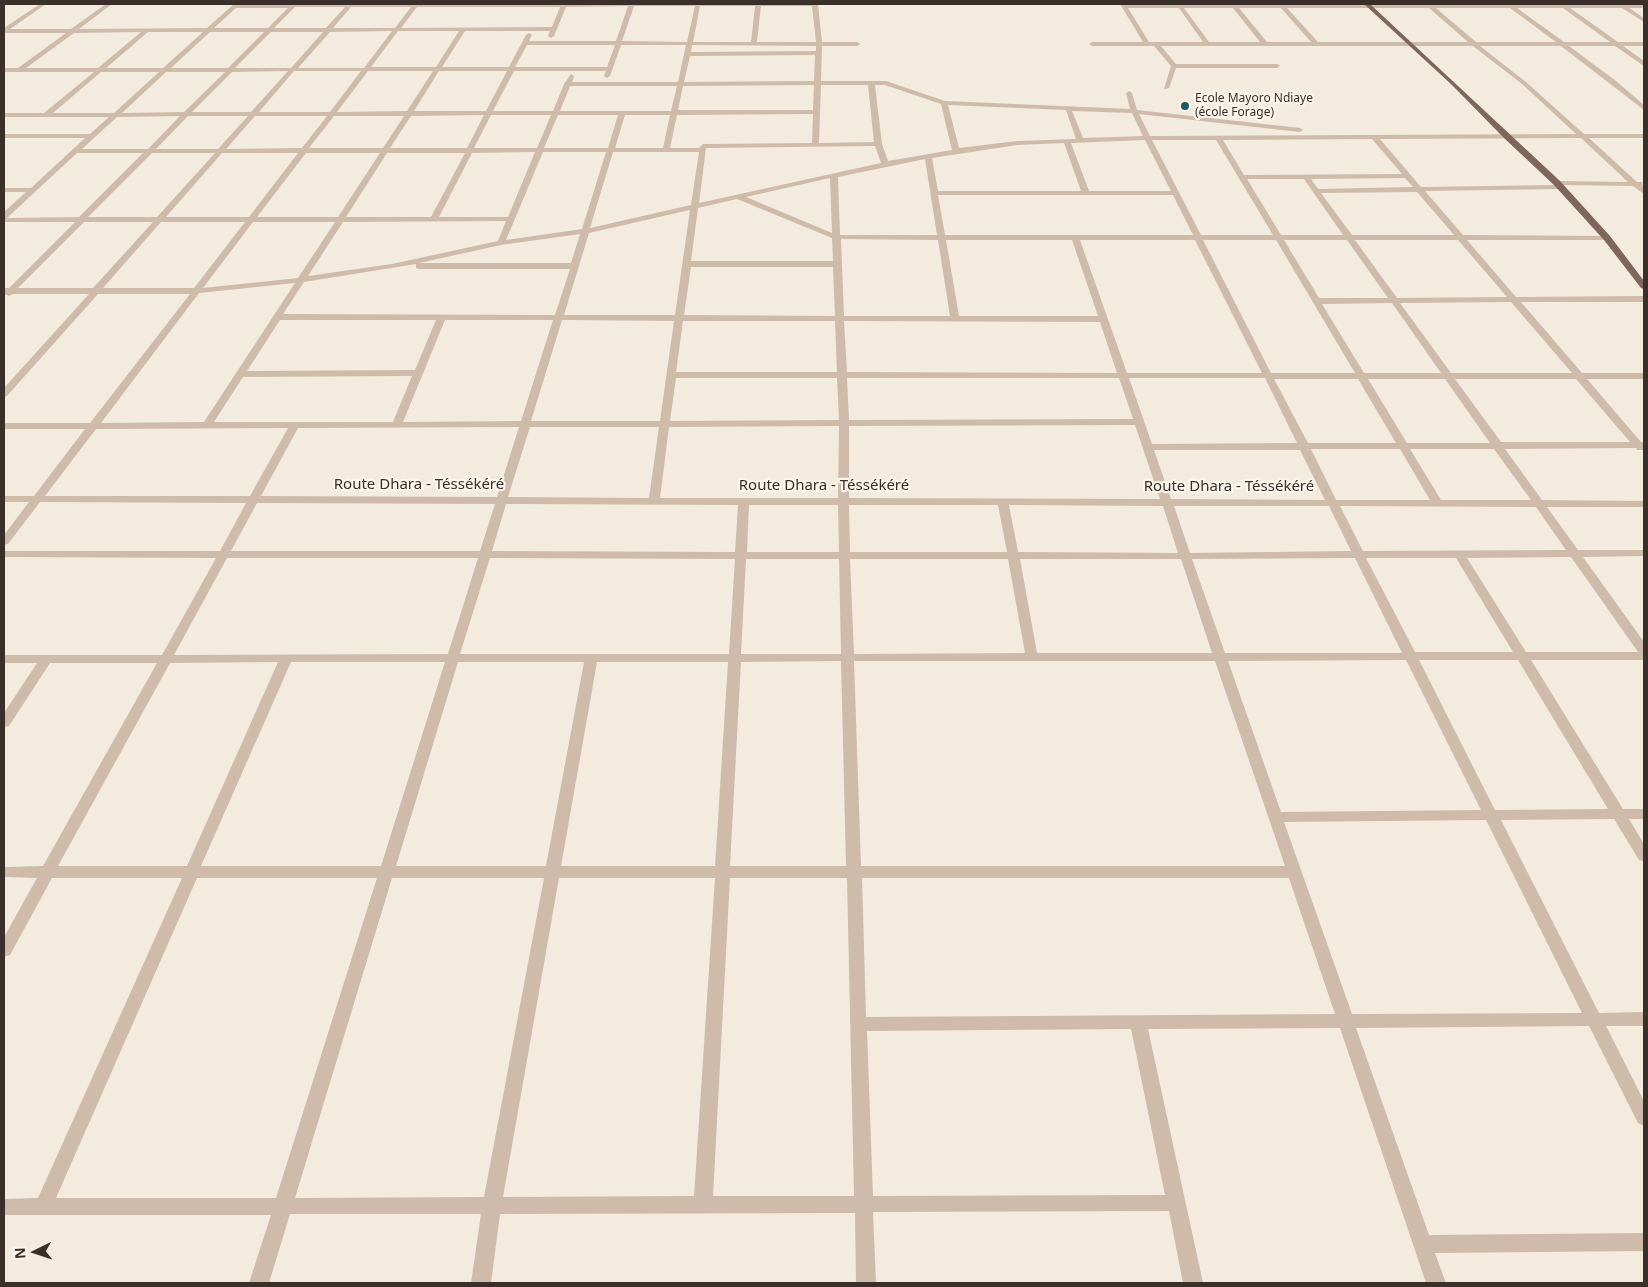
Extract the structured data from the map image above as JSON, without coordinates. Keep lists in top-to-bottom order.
{
  "streets": {
    "street": ["Route Dhara - Téssékéré"]
  },
  "places": ["Ecole Mayoro Ndiaye (école Forage)"],
  "north": "left"
}
